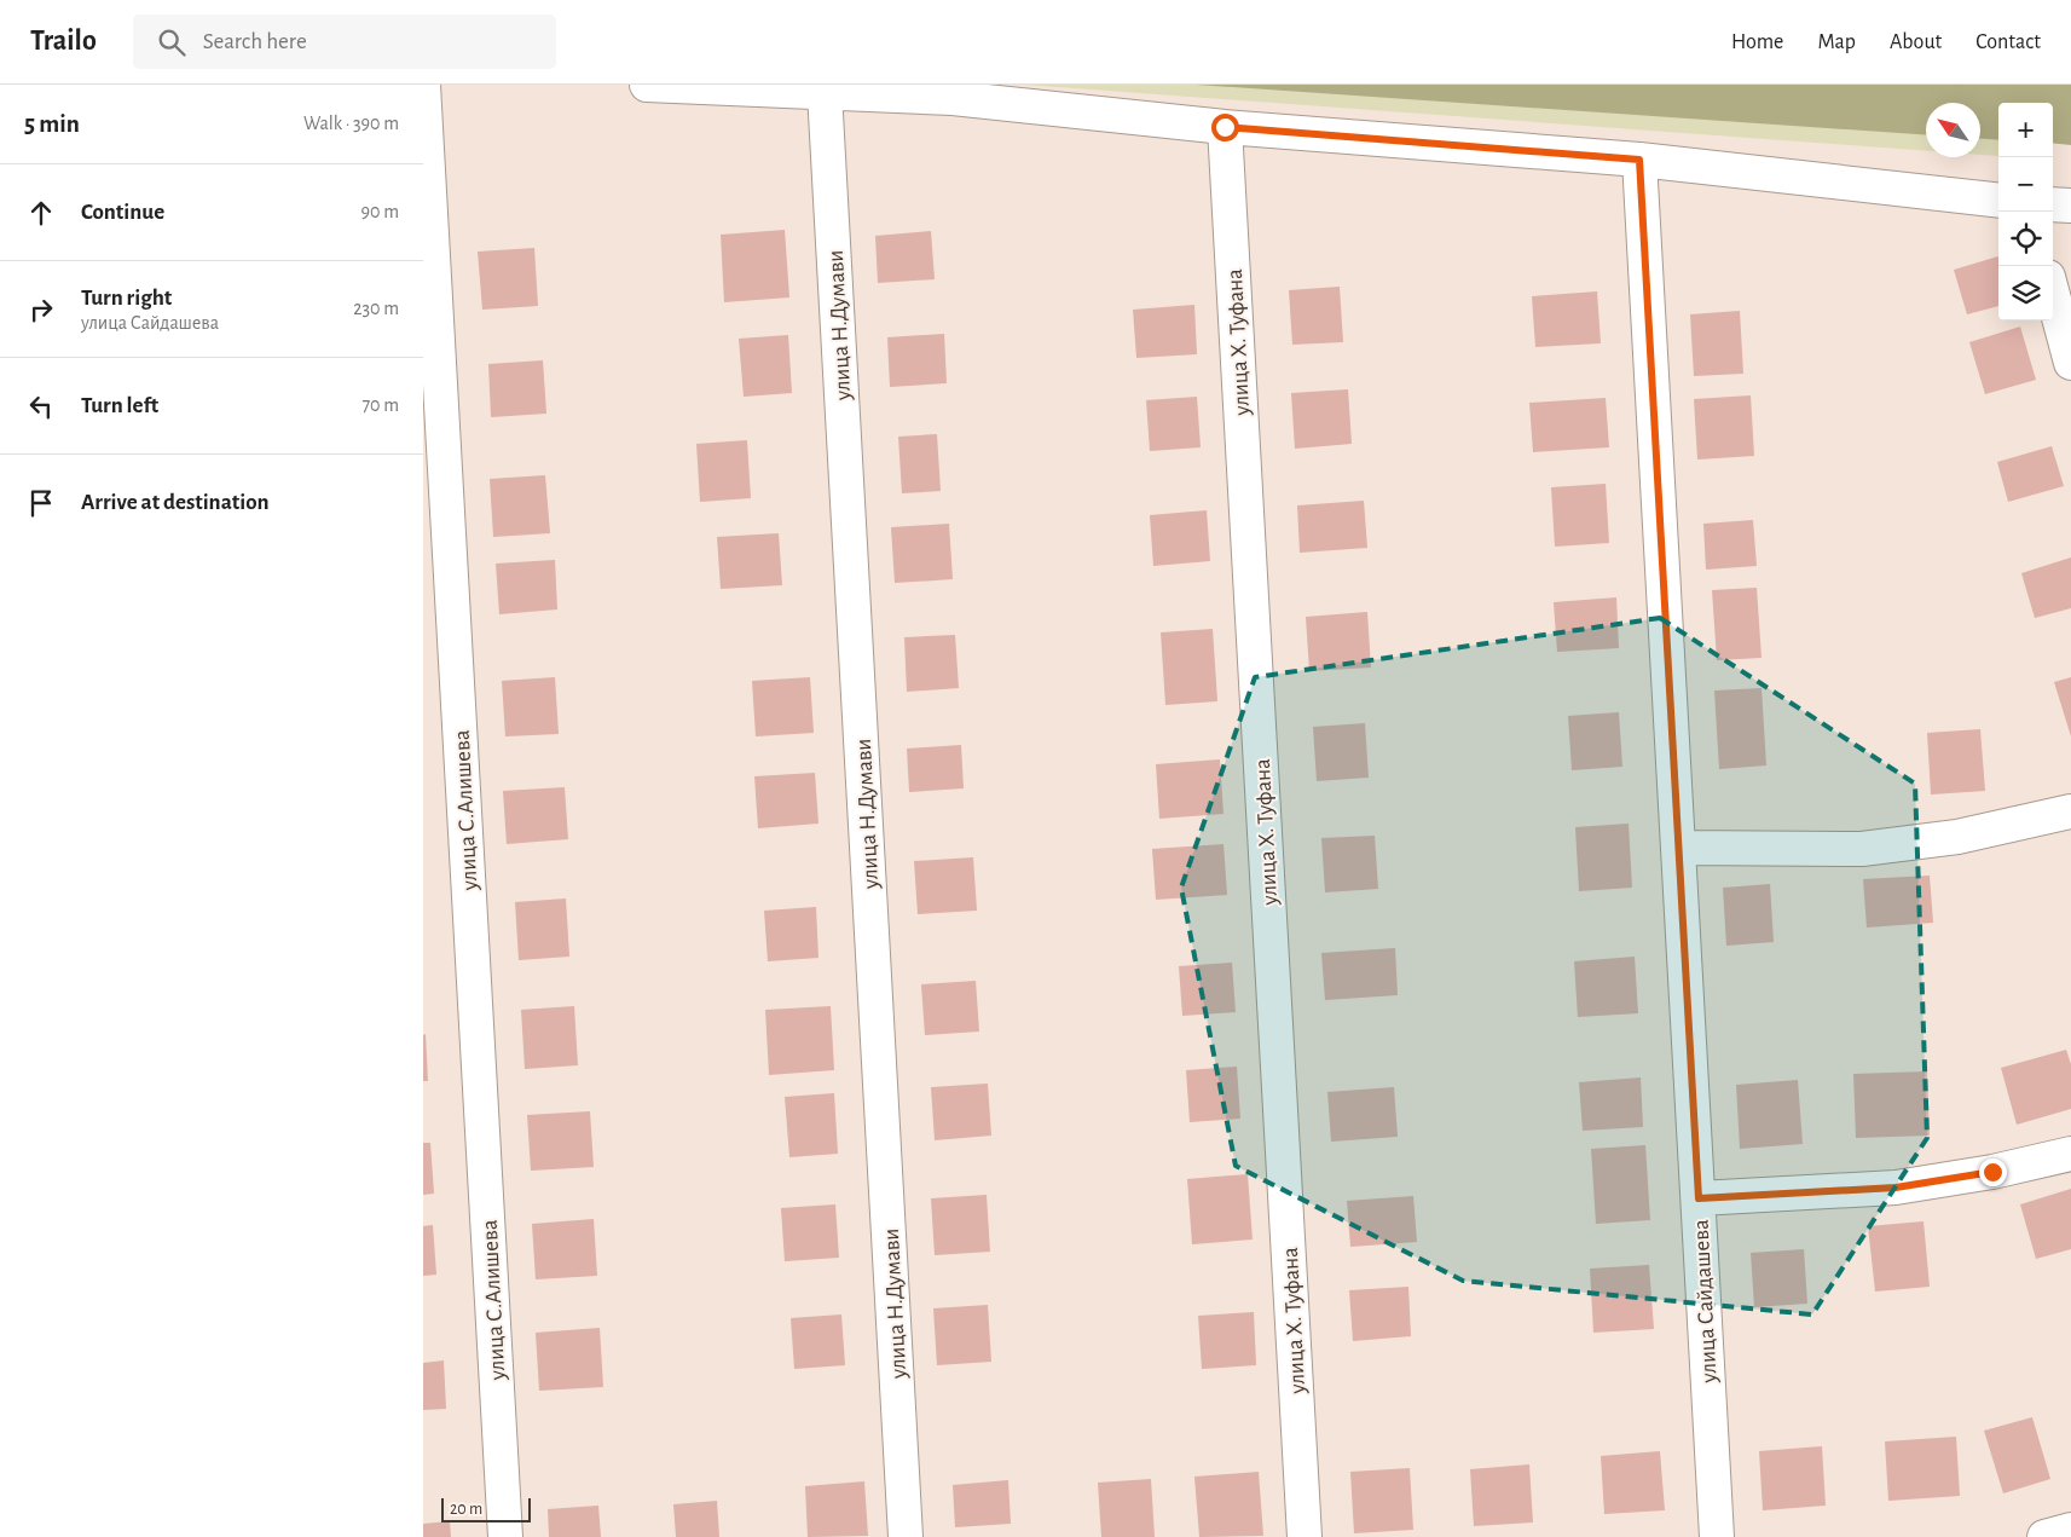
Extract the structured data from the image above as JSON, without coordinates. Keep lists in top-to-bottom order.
{
  "streets": {
    "street": [
      "улица Н.Думави",
      "улица Х. Туфана",
      "улица С.Алишева",
      "улица Сайдашева"
    ]
  },
  "scale_bar": "20 m",
  "north": "top left",
  "page": {
    "header": "Trailo",
    "search": "Search here",
    "nav": [
      "Home",
      "Map",
      "About",
      "Contact"
    ],
    "heading": ["5 min", "Walk · 390 m"],
    "map_buttons": ["+", "−"],
    "list": [
      ["Continue", "90 m"],
      ["Turn right", "улица Сайдашева", "230 m"],
      ["Turn left", "70 m"],
      "Arrive at destination"
    ],
    "scale": "20 m"
  }
}
